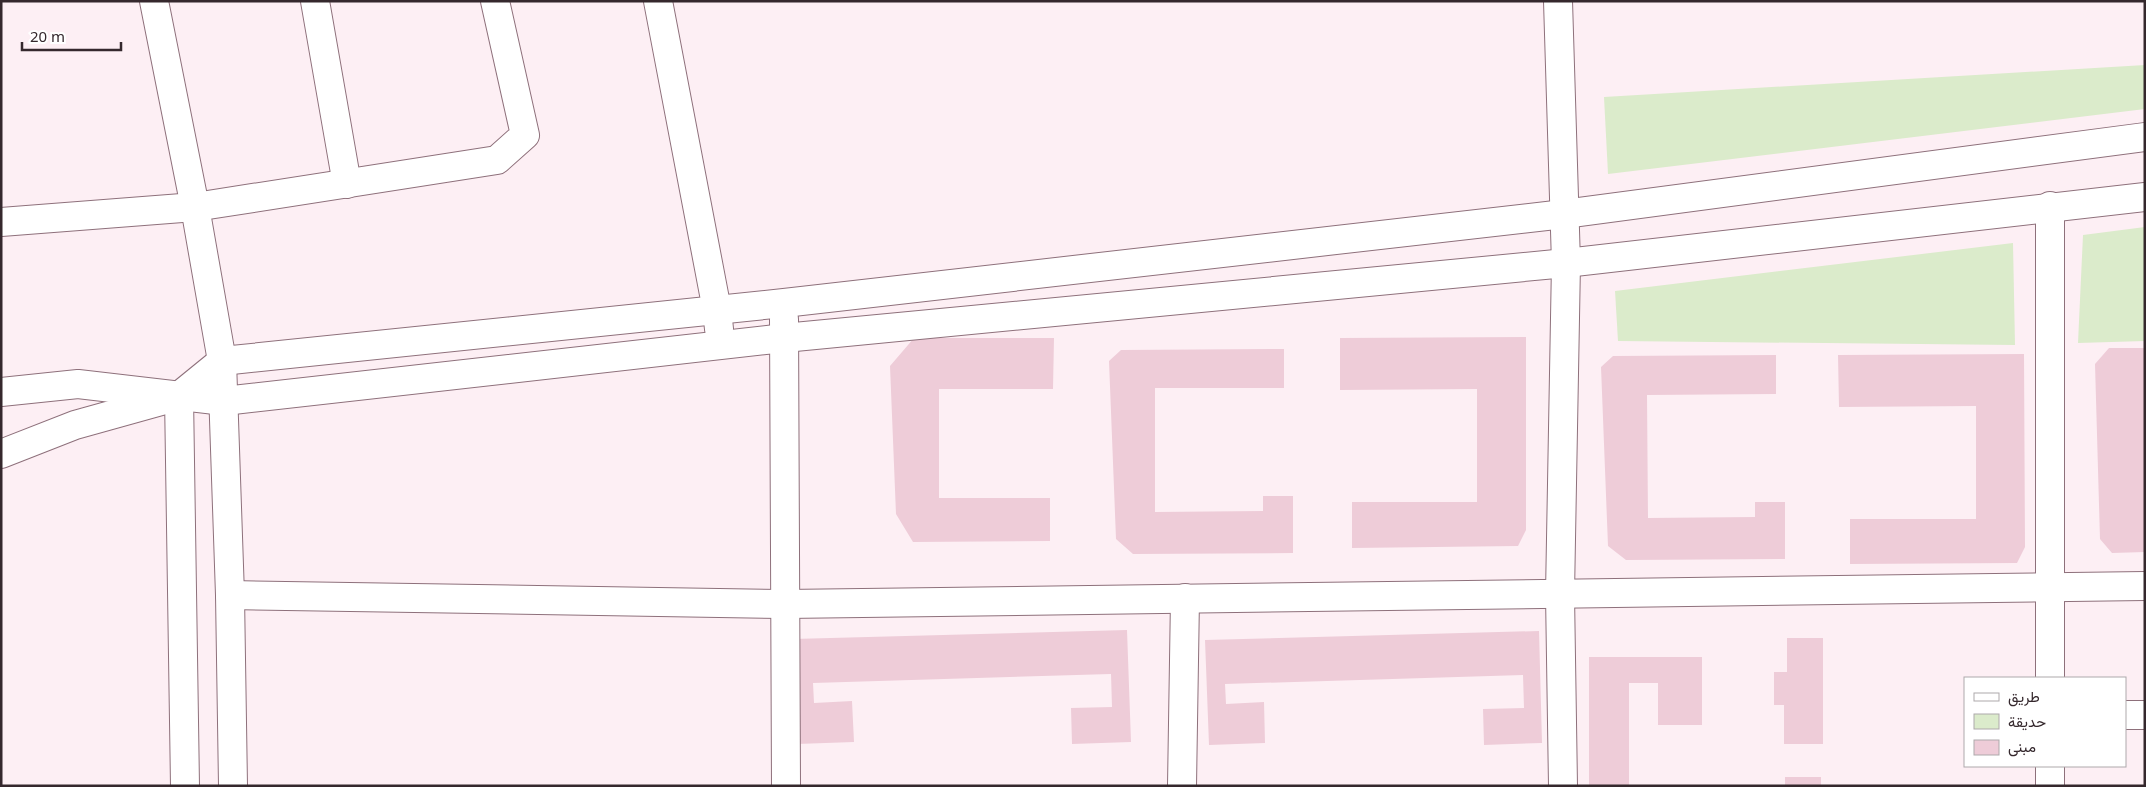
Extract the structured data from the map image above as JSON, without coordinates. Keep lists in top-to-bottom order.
{
  "legend": ["طريق", "حديقة", "مبنى"],
  "scale_bar": "20 m"
}
